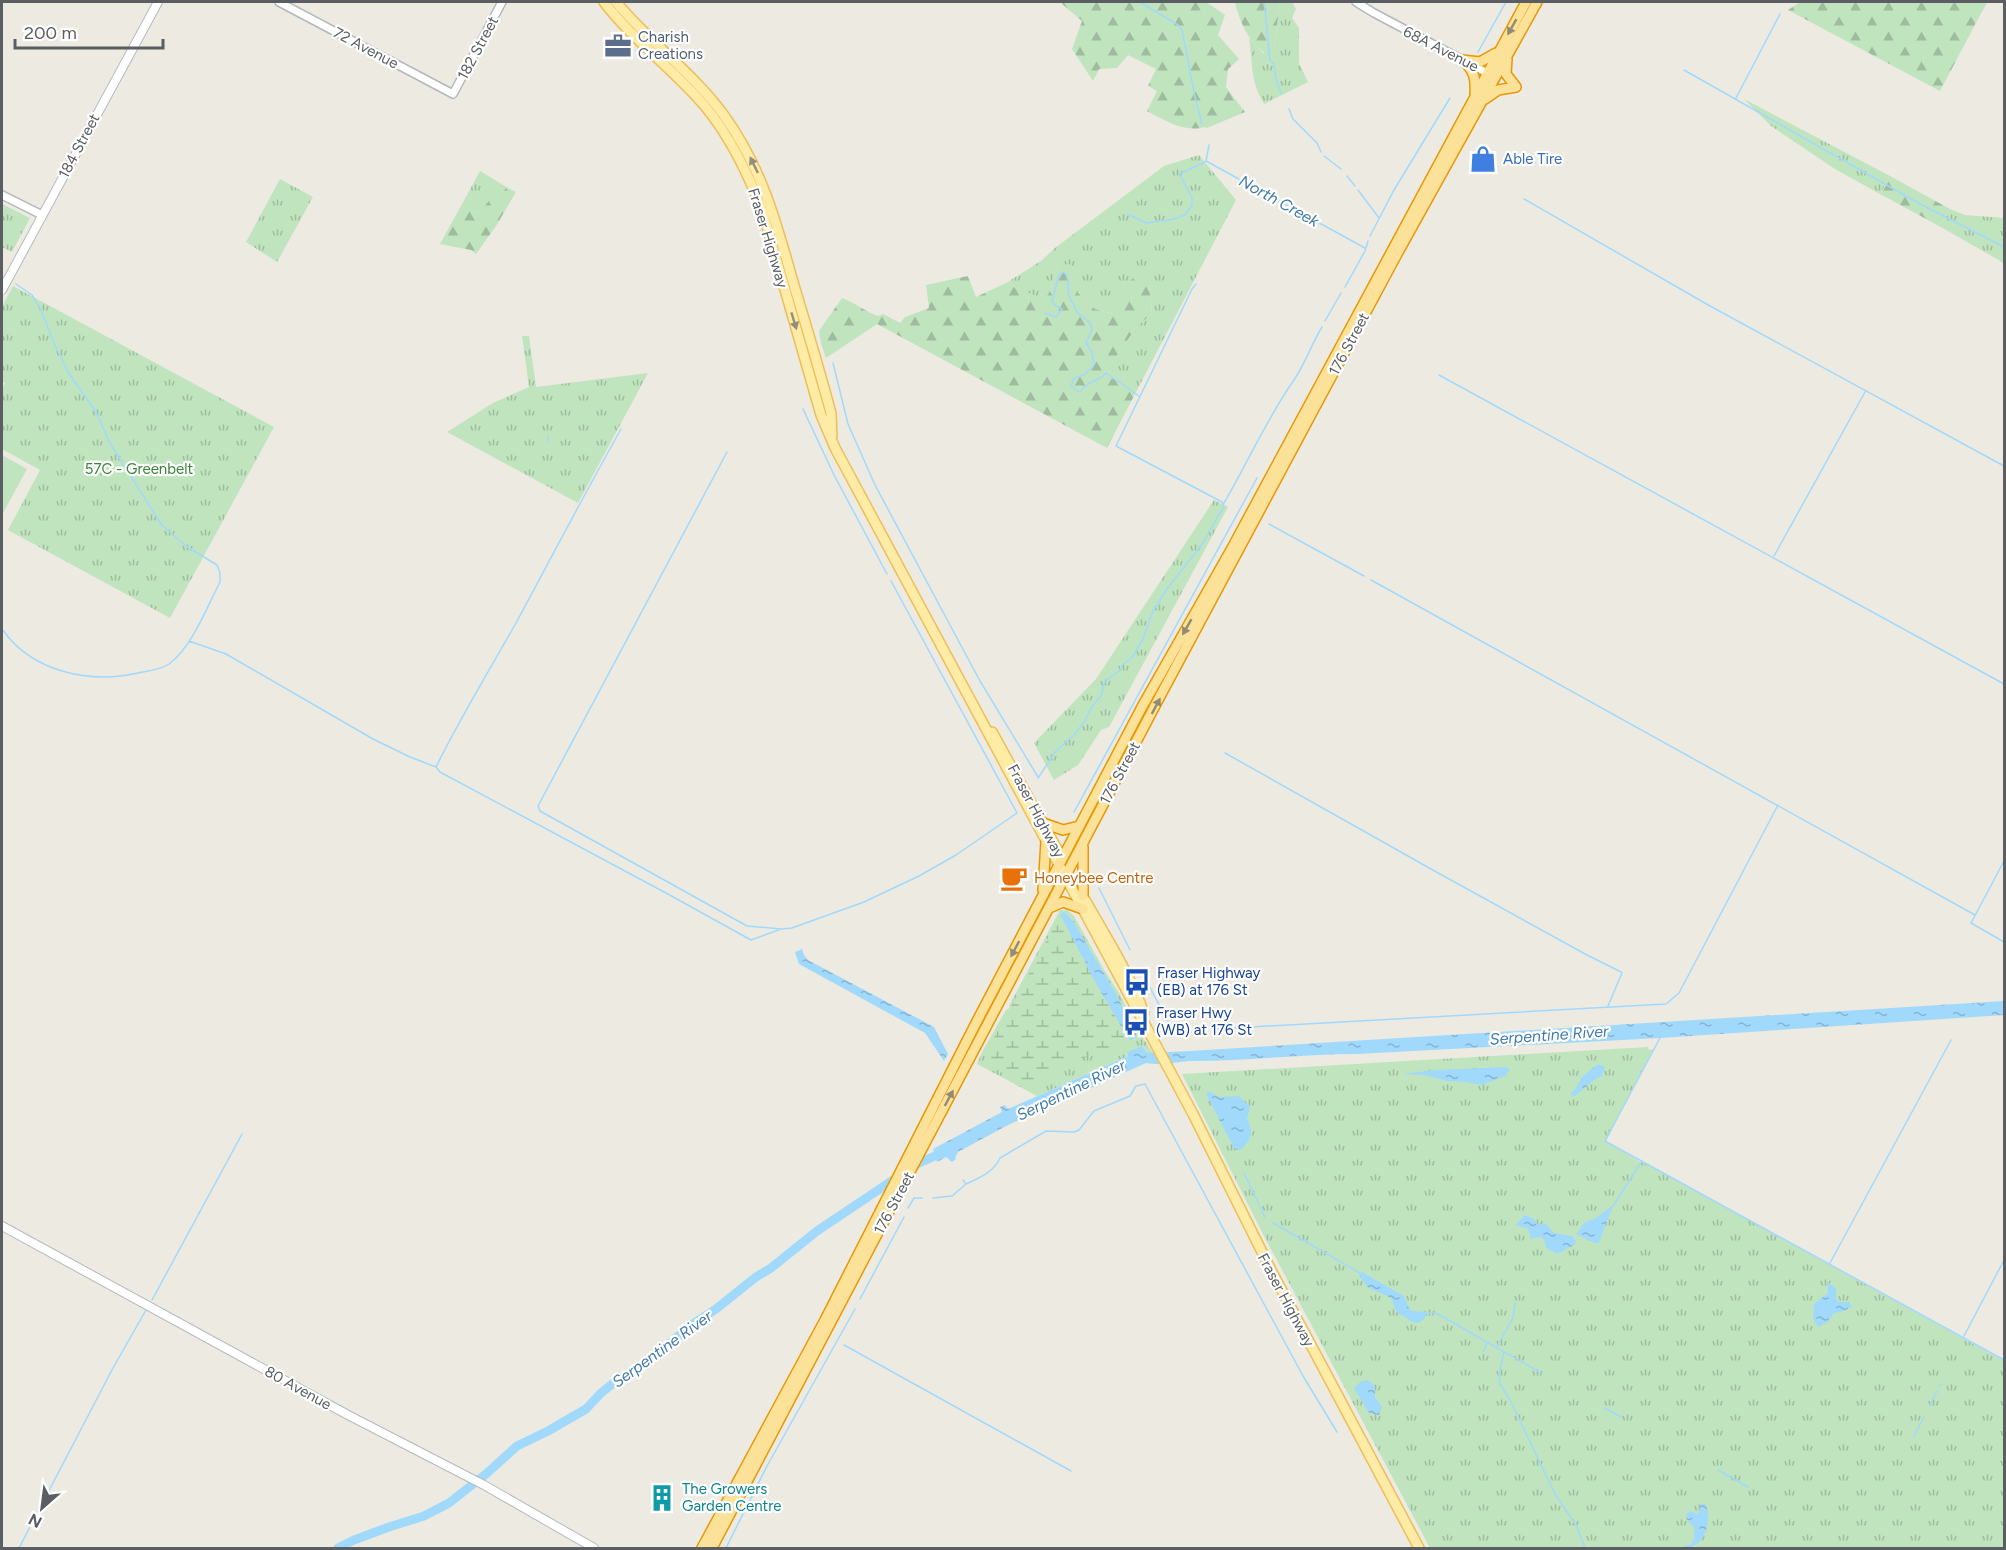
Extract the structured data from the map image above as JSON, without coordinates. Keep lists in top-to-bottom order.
{
  "streets": {
    "highway": ["176 Street"],
    "main road": ["184 Street", "Fraser Highway", "80 Avenue"],
    "street": ["72 Avenue", "182 Street", "68A Avenue"]
  },
  "crossings": [
    ["72 Avenue", "182 Street"],
    ["68A Avenue", "176 Street"],
    ["Fraser Highway", "176 Street"]
  ],
  "water": ["North Creek", "Serpentine River"],
  "parks": ["57C - Greenbelt"],
  "places": {
    "office": ["Charish Creations"],
    "shop": ["Able Tire"],
    "cafe": ["Honeybee Centre"],
    "bus stop": ["Fraser Highway (EB) at 176 St", "Fraser Hwy (WB) at 176 St"],
    "building": ["The Growers Garden Centre"]
  },
  "scale_bar": "200 m",
  "north": "bottom left"
}
